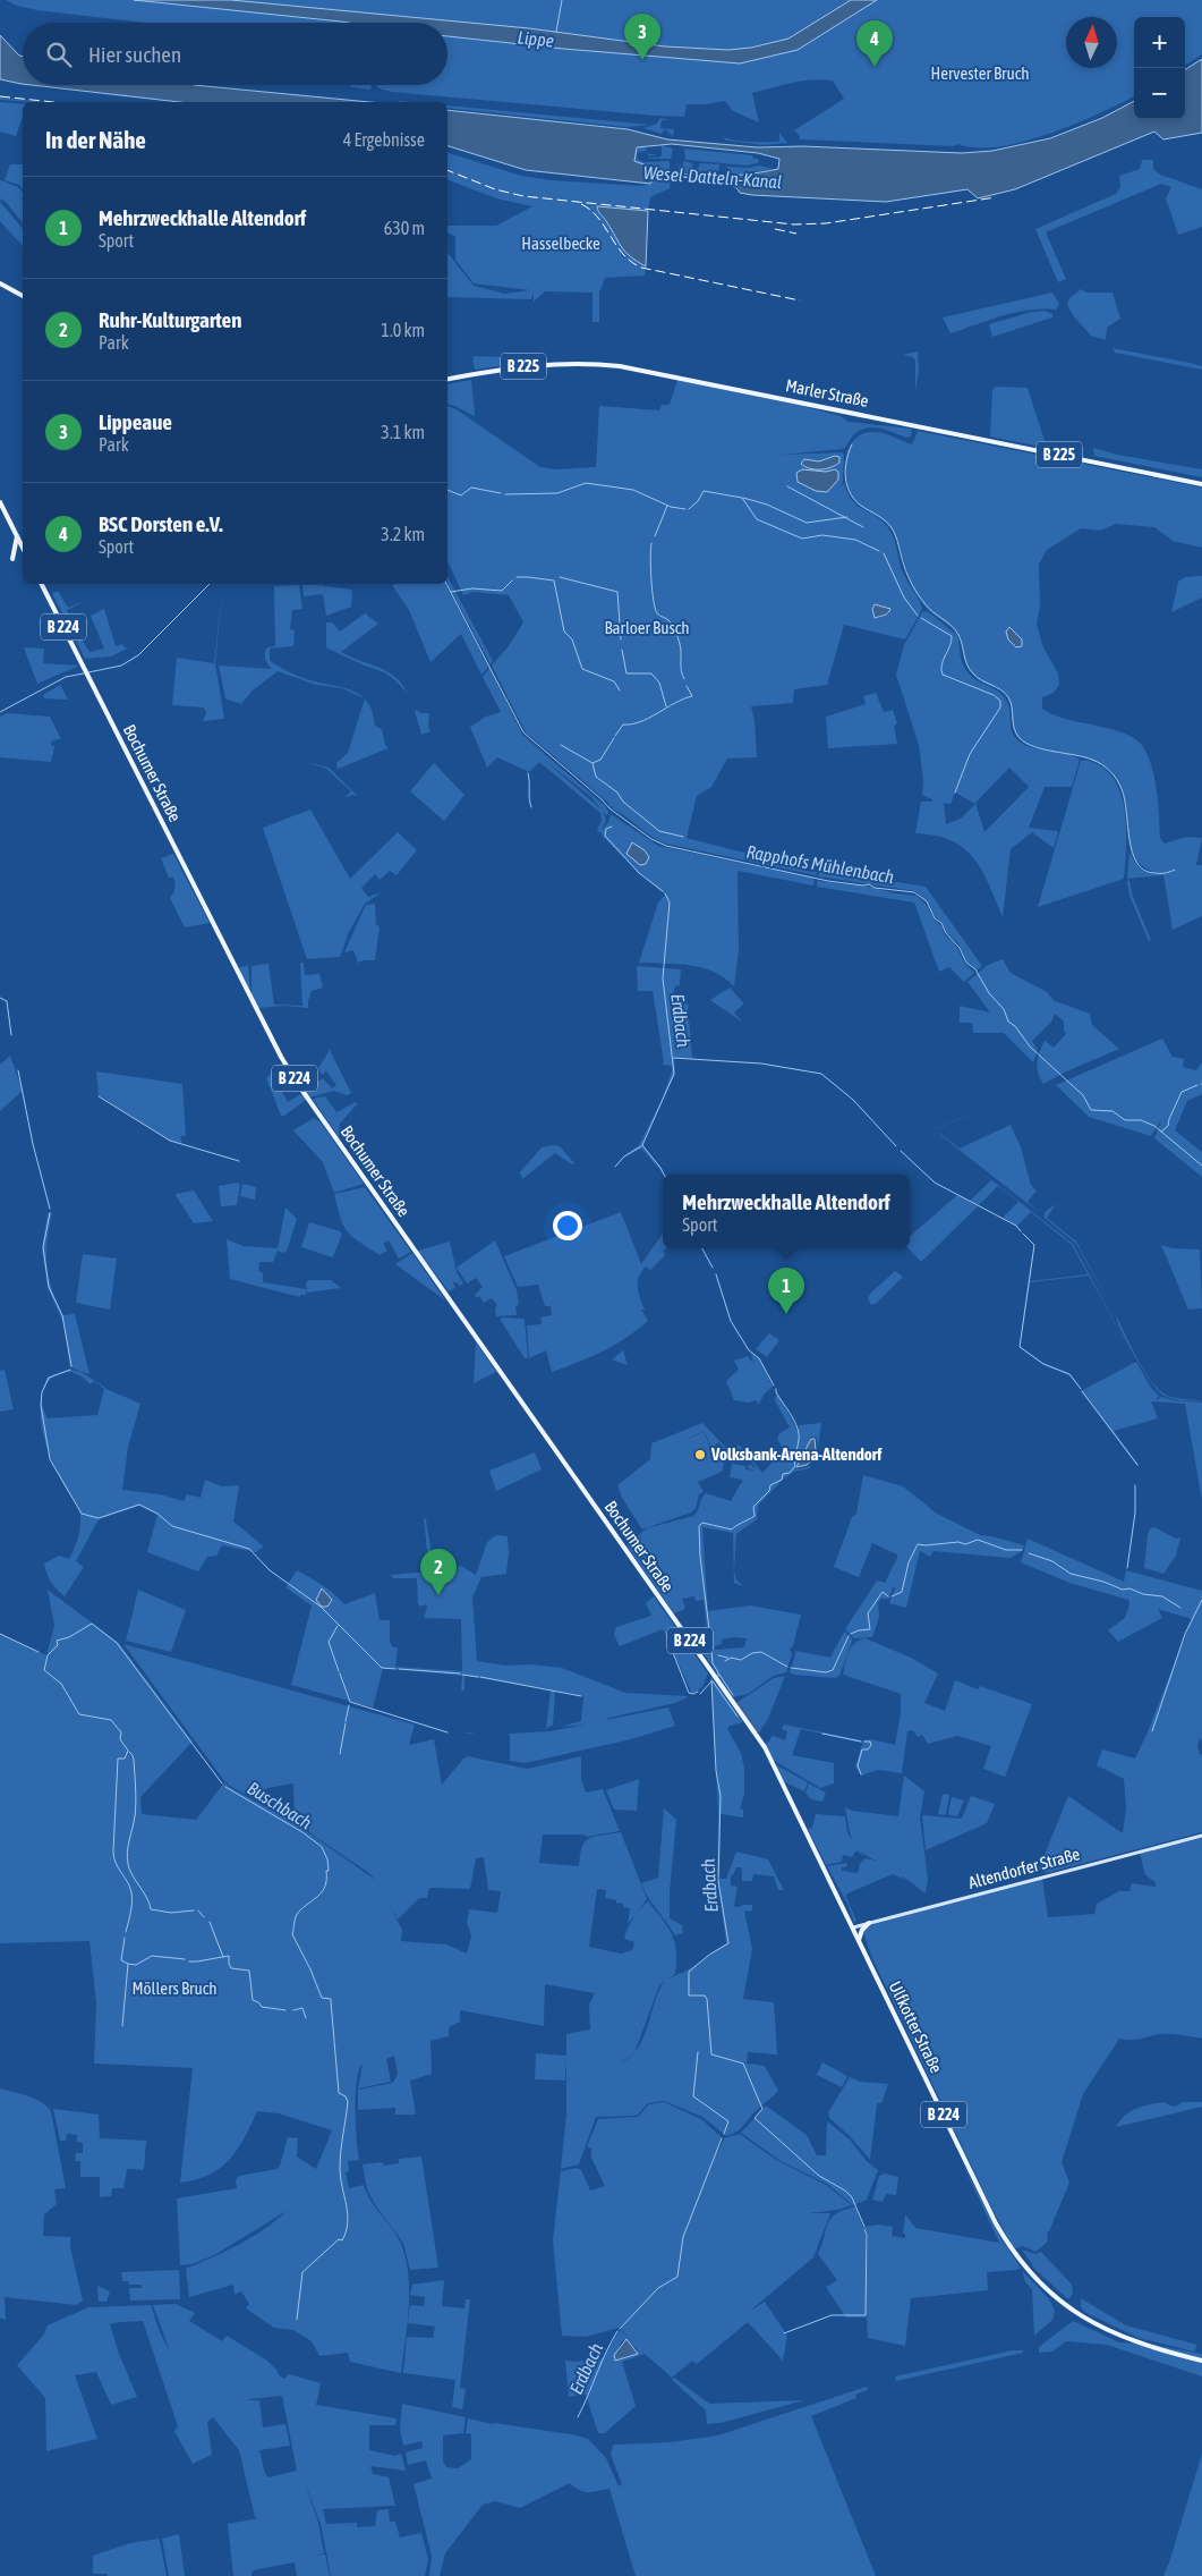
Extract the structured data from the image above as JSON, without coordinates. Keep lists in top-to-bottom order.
{
  "streets": {
    "main road": [
      "B 225",
      "Marler Straße",
      "B 224",
      "Bochumer Straße",
      "Altendorfer Straße",
      "Ulfkotter Straße"
    ]
  },
  "crossings": [
    ["Bochumer Straße", "Ulfkotter Straße"],
    ["Altendorfer Straße", "Ulfkotter Straße"]
  ],
  "water": [
    "Lippe",
    "Wesel-Datteln-Kanal",
    "Rapphofs Mühlenbach",
    "Erdbach",
    "Buschbach"
  ],
  "parks": [
    "Hervester Bruch",
    "Hasselbecke",
    "Barloer Busch",
    "Möllers Bruch"
  ],
  "places": ["Volksbank-Arena-Altendorf"],
  "north": "top",
  "page": {
    "pins": [
      "3",
      "4",
      "1",
      "2"
    ],
    "map_buttons": ["+", "−"],
    "search": "Hier suchen",
    "heading": ["In der Nähe", "4 Ergebnisse"],
    "list": [
      {
        "mark": "1",
        "name": "Mehrzweckhalle Altendorf",
        "note": "Sport",
        "value": "630 m"
      },
      {
        "mark": "2",
        "name": "Ruhr-Kulturgarten",
        "note": "Park",
        "value": "1.0 km"
      },
      {
        "mark": "3",
        "name": "Lippeaue",
        "note": "Park",
        "value": "3.1 km"
      },
      {
        "mark": "4",
        "name": "BSC Dorsten e.V.",
        "note": "Sport",
        "value": "3.2 km"
      }
    ],
    "popup": ["Mehrzweckhalle Altendorf", "Sport"]
  }
}
